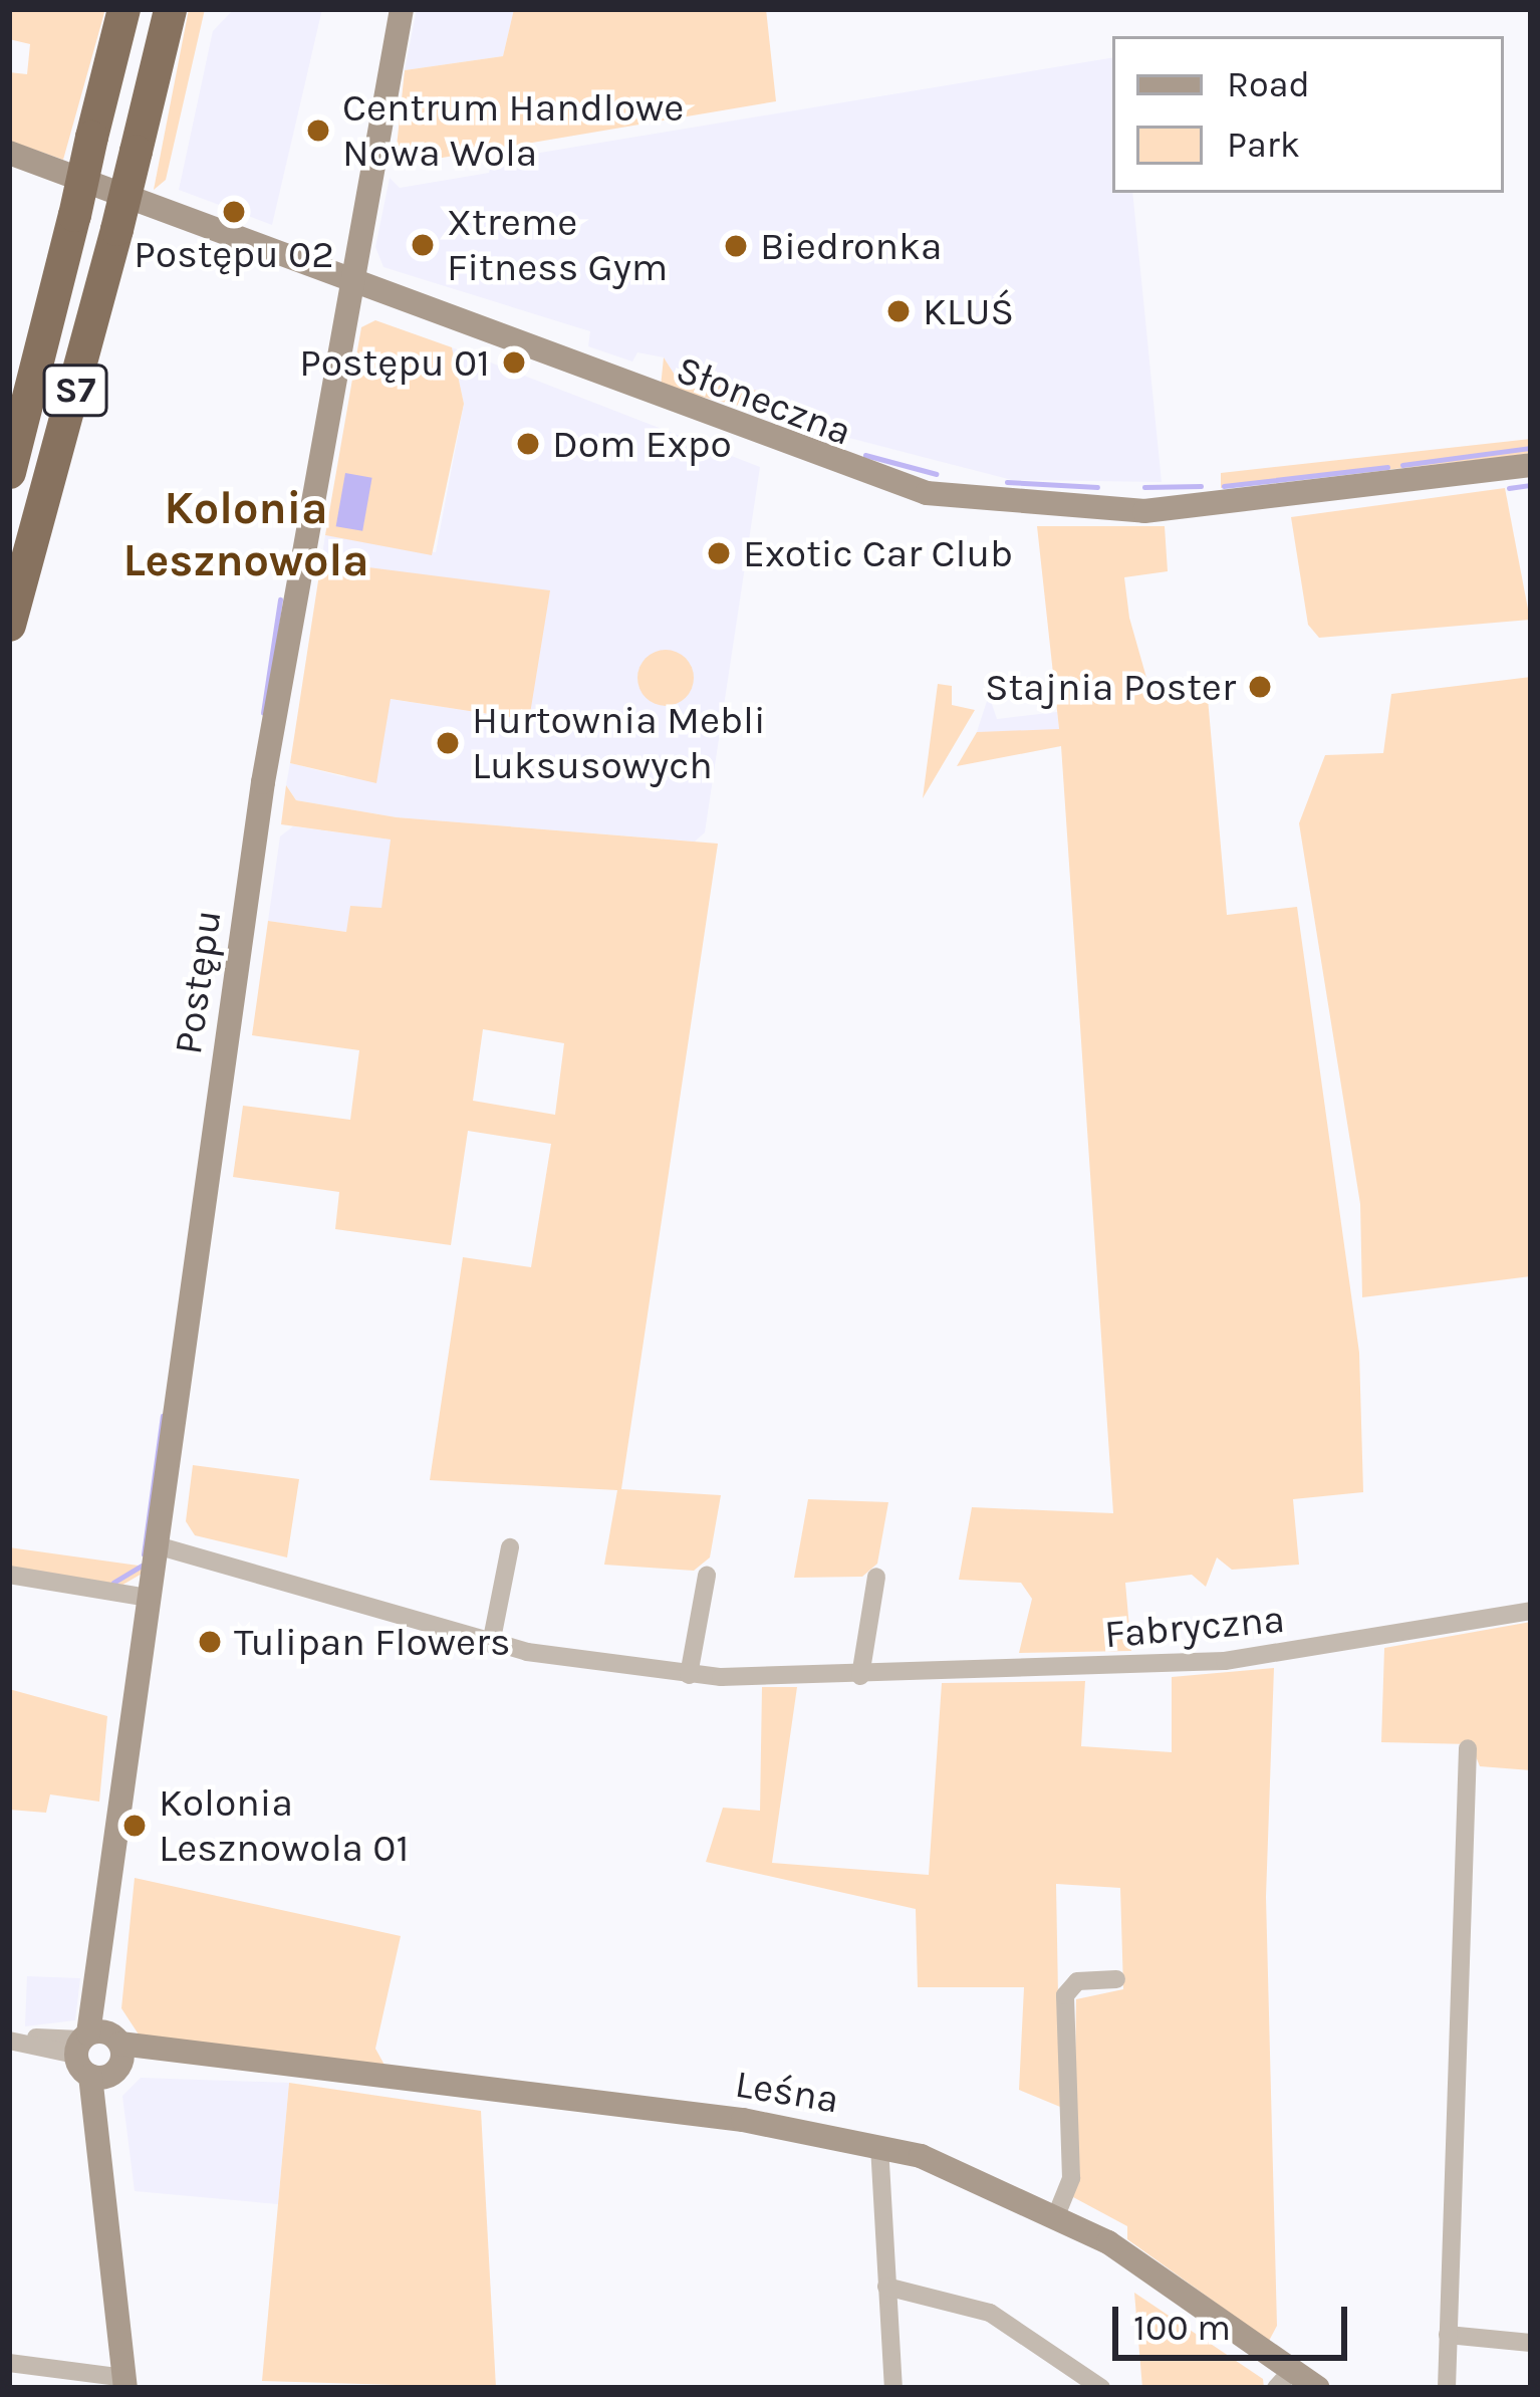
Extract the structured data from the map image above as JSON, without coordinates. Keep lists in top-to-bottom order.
{
  "streets": {
    "highway": ["S7"],
    "street": [
      "Słoneczna",
      "Postępu",
      "Fabryczna",
      "Leśna"
    ]
  },
  "crossings": [
    ["Słoneczna", "Postępu"],
    ["Postępu", "Fabryczna"],
    ["Postępu", "Leśna"]
  ],
  "districts": ["Kolonia Lesznowola"],
  "places": [
    "Centrum Handlowe Nowa Wola",
    "Postępu 02",
    "Xtreme Fitness Gym",
    "Biedronka",
    "KLUŚ",
    "Postępu 01",
    "Dom Expo",
    "Exotic Car Club",
    "Stajnia Poster",
    "Hurtownia Mebli Luksusowych",
    "Tulipan Flowers",
    "Kolonia Lesznowola 01"
  ],
  "legend": ["Road", "Park"],
  "scale_bar": "100 m"
}
